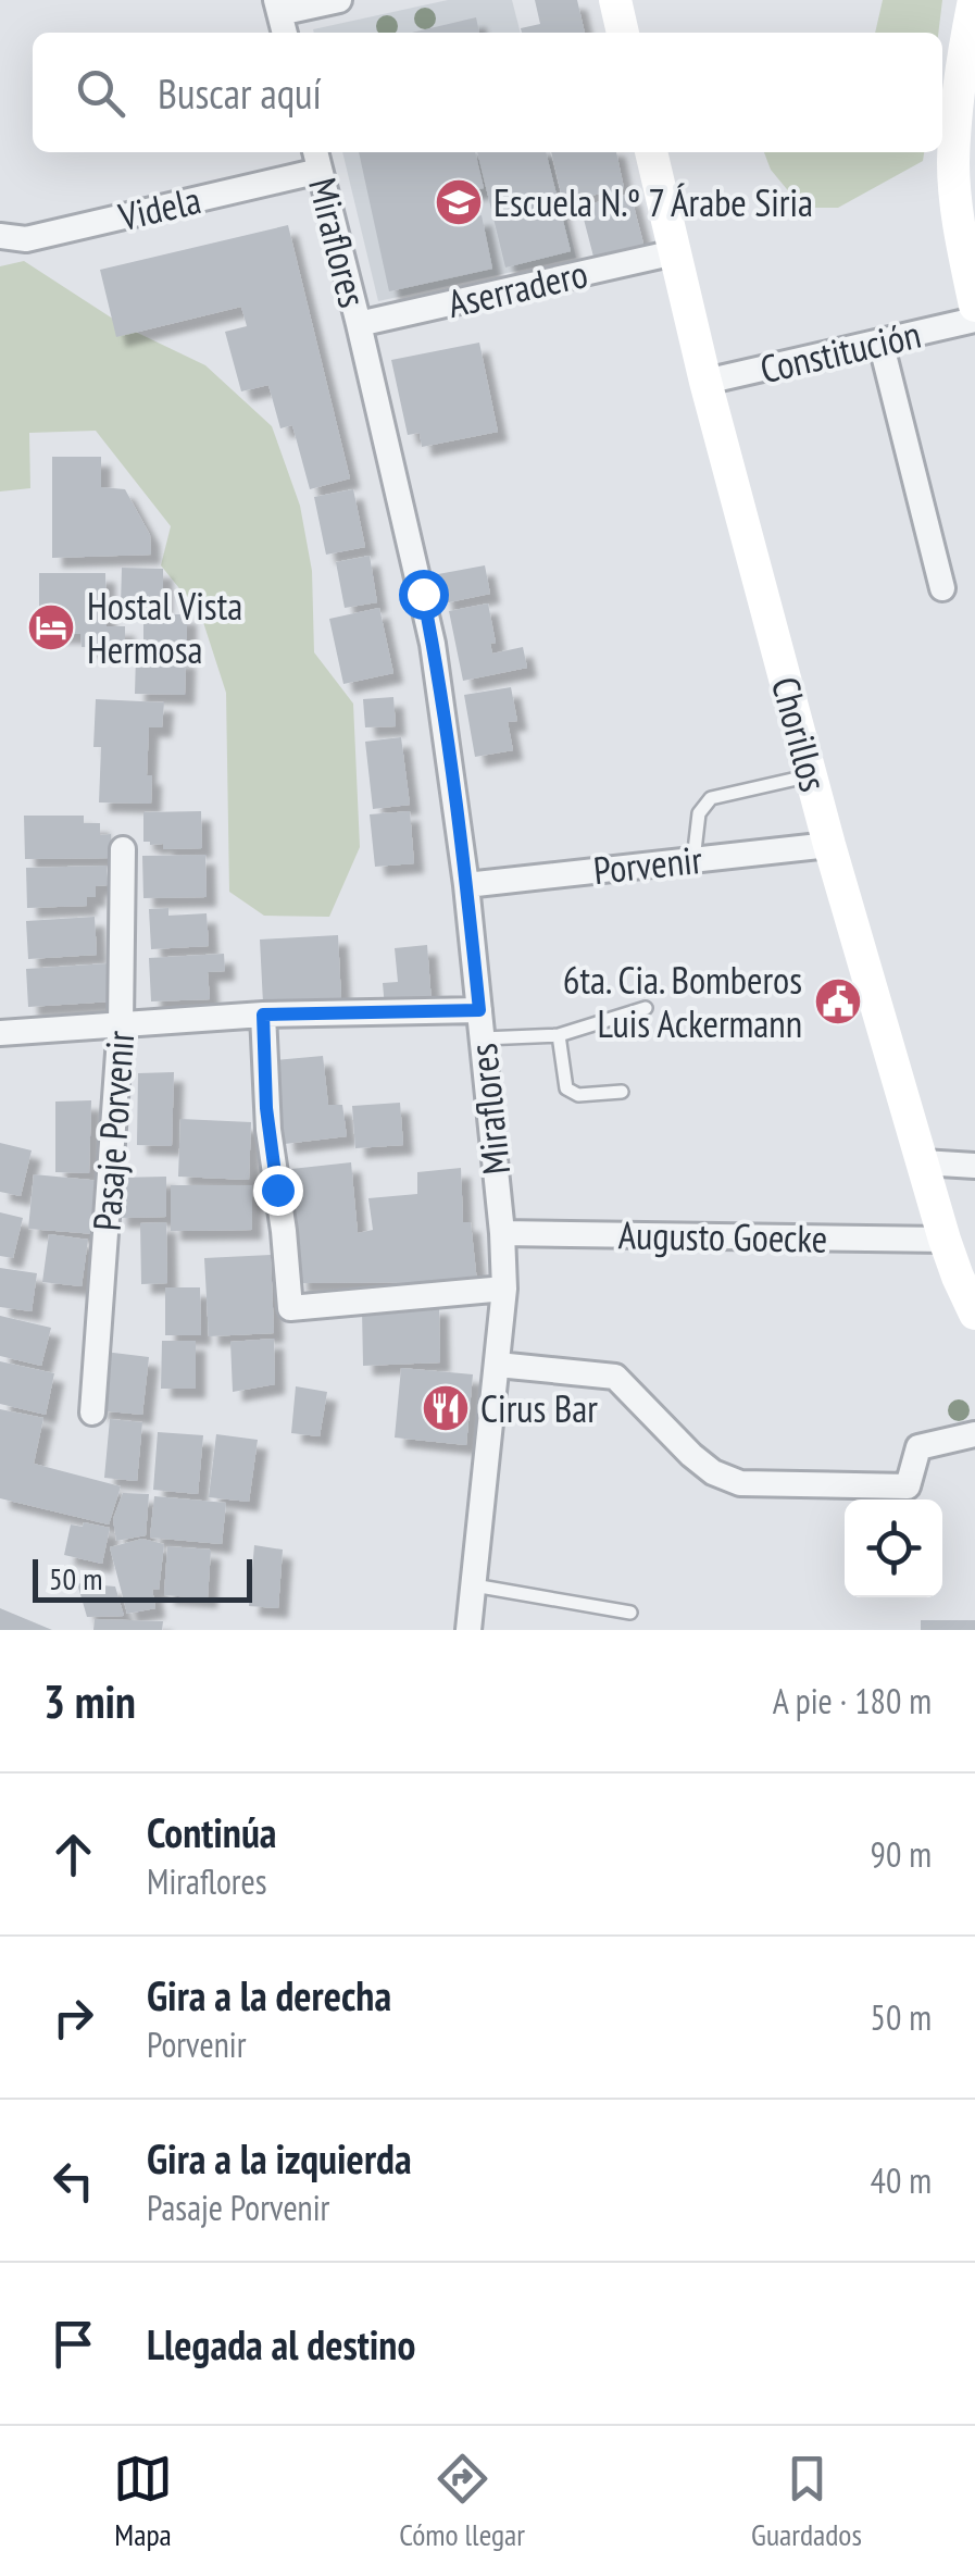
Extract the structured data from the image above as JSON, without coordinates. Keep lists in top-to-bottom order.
{
  "streets": {
    "street": [
      "Videla",
      "Miraflores",
      "Aserradero",
      "Constitución",
      "Chorillos",
      "Porvenir",
      "Pasaje Porvenir",
      "Augusto Goecke"
    ]
  },
  "crossings": [
    ["Videla", "Miraflores"],
    ["Miraflores", "Aserradero"],
    ["Miraflores", "Porvenir"],
    ["Miraflores", "Augusto Goecke"],
    ["Aserradero", "Chorillos"],
    ["Constitución", "Chorillos"],
    ["Chorillos", "Porvenir"],
    ["Chorillos", "Augusto Goecke"]
  ],
  "places": {
    "school or university": ["Escuela N.º 7 Árabe Siria"],
    "hotel": ["Hostal Vista Hermosa"],
    "public building": ["6ta. Cia. Bomberos Luis Ackermann"],
    "restaurant": ["Cirus Bar"]
  },
  "scale_bar": "50 m",
  "page": {
    "search": "Buscar aquí",
    "scale": "50 m",
    "heading": ["3 min", "A pie · 180 m"],
    "list": [
      ["Continúa", "Miraflores", "90 m"],
      ["Gira a la derecha", "Porvenir", "50 m"],
      ["Gira a la izquierda", "Pasaje Porvenir", "40 m"],
      "Llegada al destino"
    ],
    "nav": ["Mapa", "Cómo llegar", "Guardados"]
  }
}
